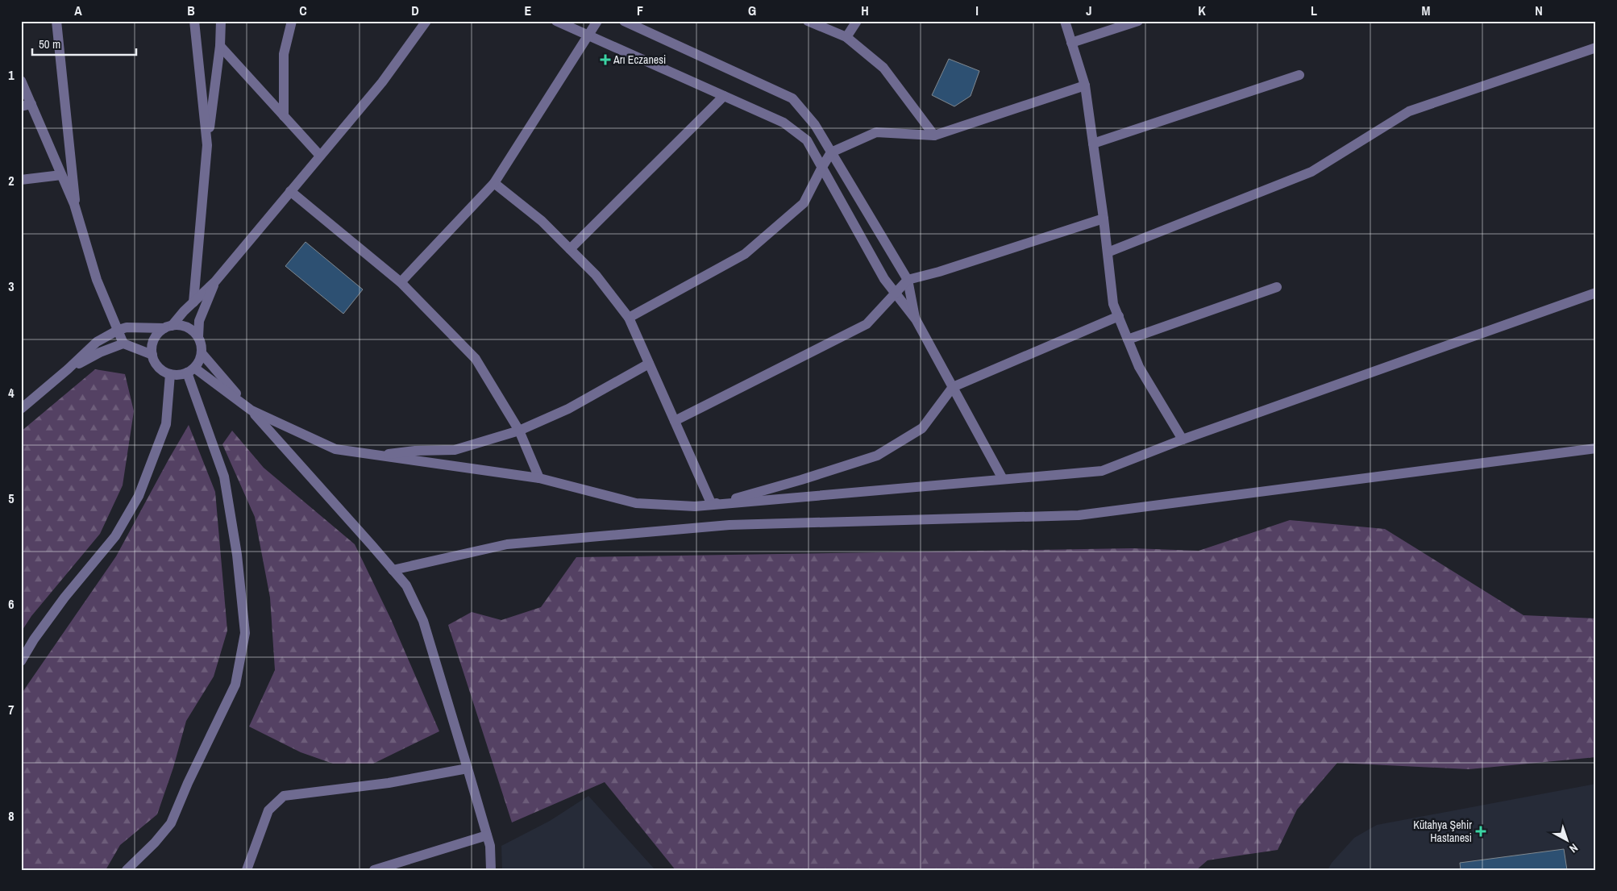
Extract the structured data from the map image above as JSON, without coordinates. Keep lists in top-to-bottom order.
{
  "places": {
    "health": ["Arı Eczanesi", "Kütahya Şehir Hastanesi"]
  },
  "scale_bar": "50 m",
  "north": "bottom right",
  "grid": {
    "columns": [
      "A",
      "B",
      "C",
      "D",
      "E",
      "F",
      "G",
      "H",
      "I",
      "J",
      "K",
      "L",
      "M",
      "N"
    ],
    "rows": [
      "1",
      "2",
      "3",
      "4",
      "5",
      "6",
      "7",
      "8"
    ]
  }
}
